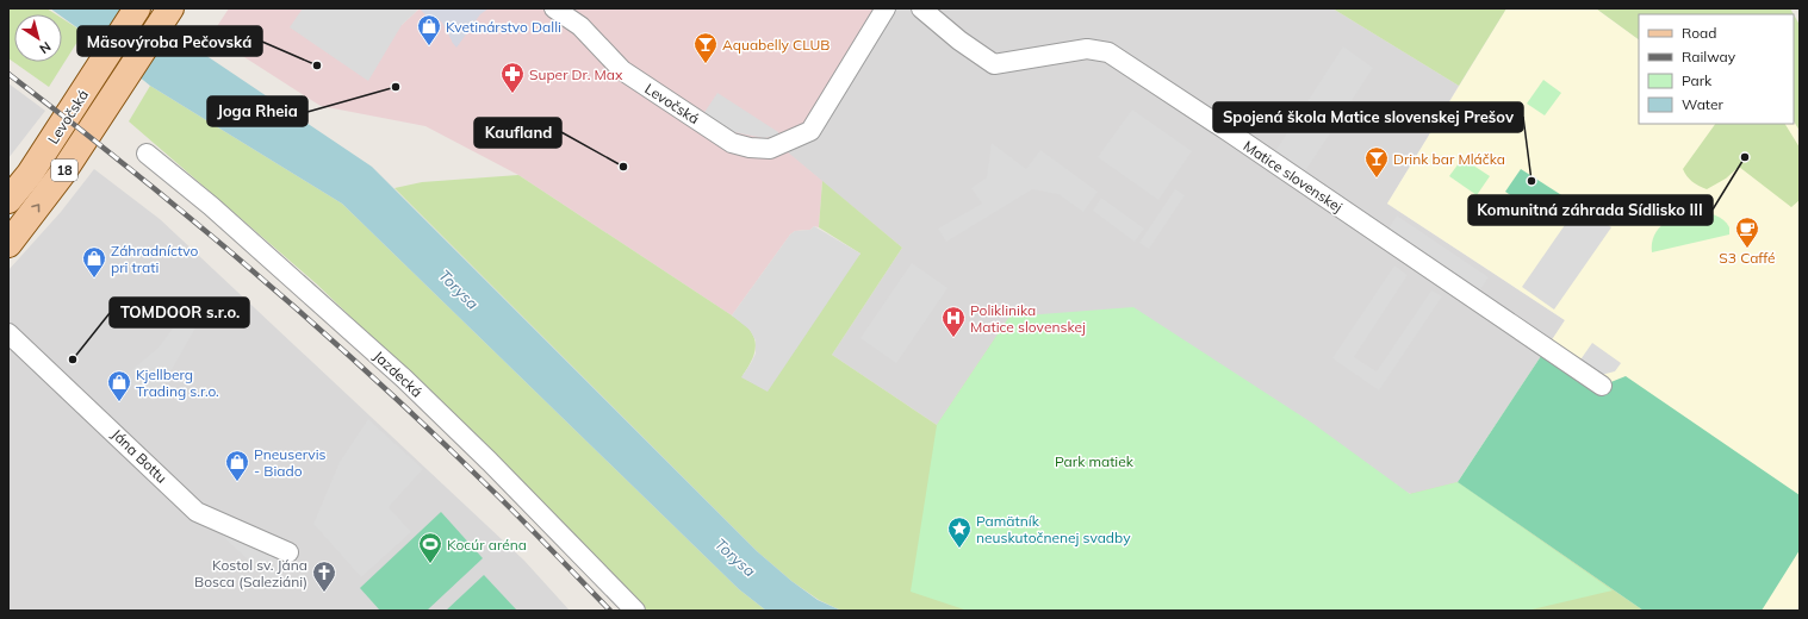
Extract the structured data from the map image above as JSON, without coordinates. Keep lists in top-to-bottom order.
{
  "streets": {
    "main road": ["Levočská", "18"],
    "street": ["Matice slovenskej", "Jazdecká", "Jána Bottu"]
  },
  "water": ["Torysa"],
  "parks": ["Park matiek"],
  "places": {
    "shop": [
      "Kvetinárstvo Dalli",
      "Záhradníctvo pri trati",
      "Kjellberg Trading s.r.o.",
      "Pneuservis - Biado"
    ],
    "bar": ["Aquabelly CLUB", "Drink bar Mláčka"],
    "other": [
      "Mäsovýroba Pečovská",
      "Joga Rheia",
      "Komunitná záhrada Sídlisko III",
      "Kaufland",
      "Spojená škola Matice slovenskej Prešov",
      "TOMDOOR s.r.o."
    ],
    "pharmacy": ["Super Dr. Max"],
    "cafe": ["S3 Caffé"],
    "hospital": ["Poliklinika Matice slovenskej"],
    "place": ["Pamätník neuskutočnenej svadby"],
    "sports": ["Kocúr aréna"],
    "church": ["Kostol sv. Jána Bosca (Saleziáni)"]
  },
  "legend": [
    "Road",
    "Railway",
    "Park",
    "Water"
  ],
  "north": "bottom right"
}
